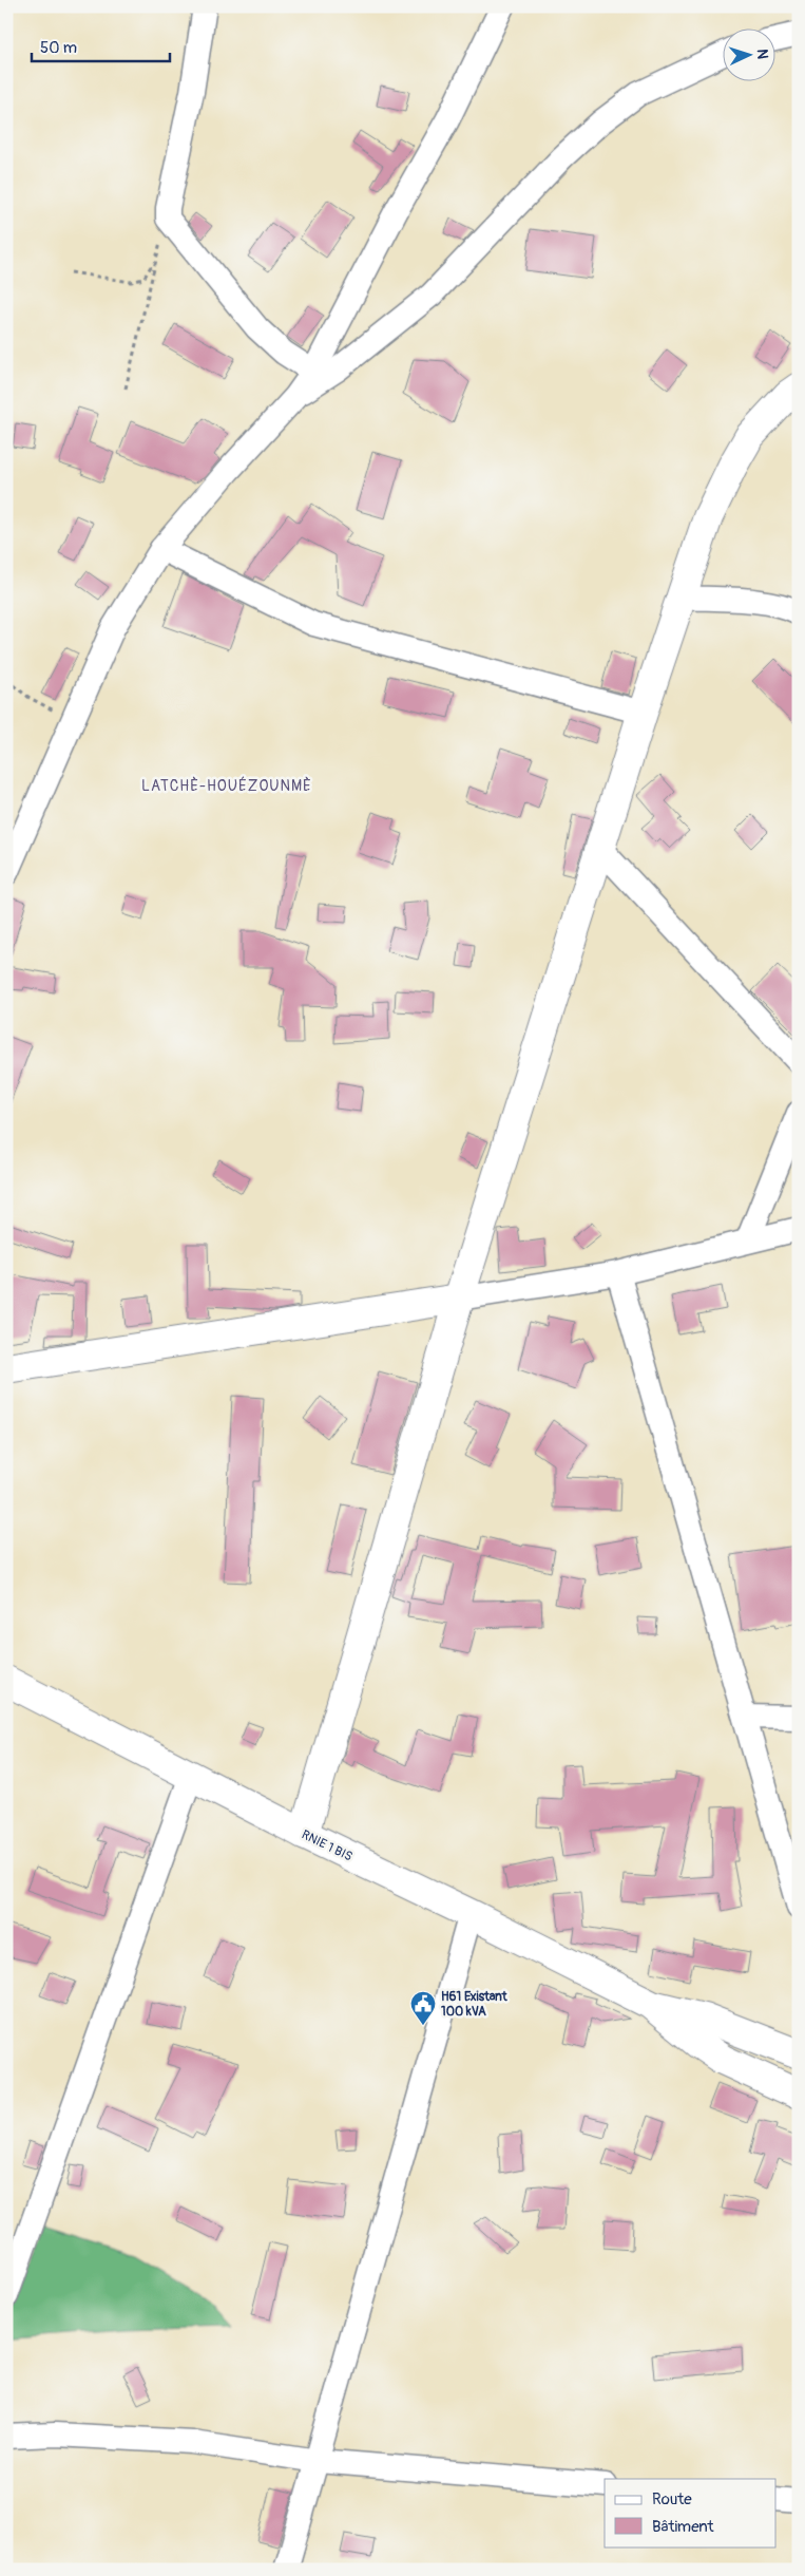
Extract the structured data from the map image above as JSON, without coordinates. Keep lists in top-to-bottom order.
{
  "streets": {
    "main road": ["RNIE 1 BIS"]
  },
  "districts": ["LATCHÈ-HOUÉZOUNMÈ"],
  "places": {
    "public building": ["H61 Existant 100 kVA"]
  },
  "legend": ["Route", "Bâtiment"],
  "scale_bar": "50 m",
  "north": "right"
}
